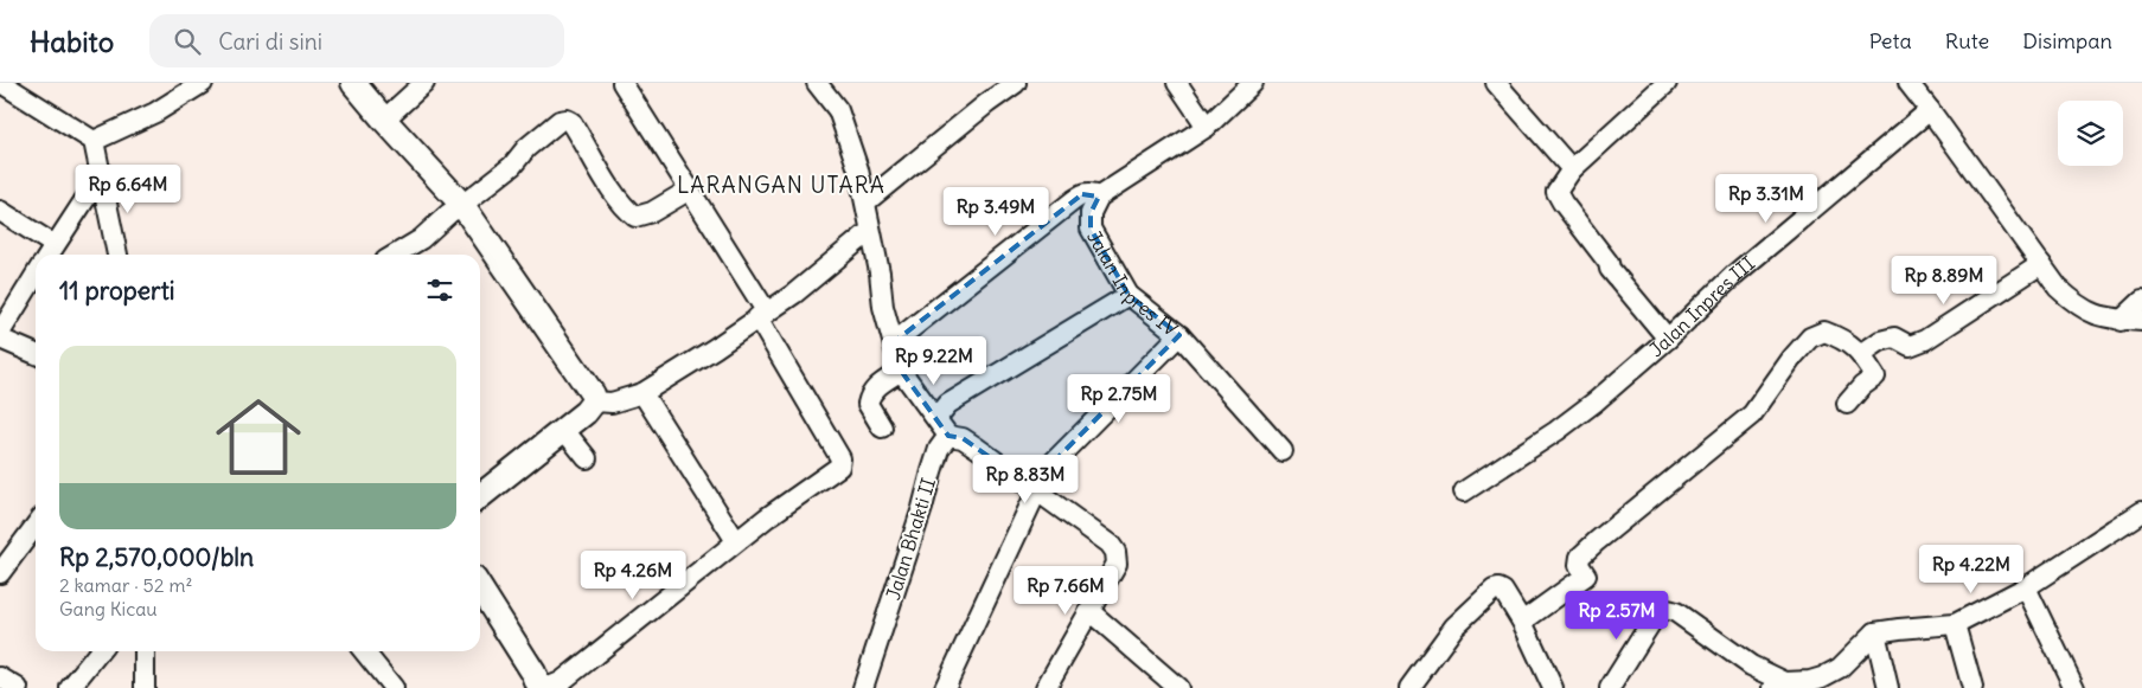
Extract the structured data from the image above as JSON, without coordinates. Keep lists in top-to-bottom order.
{
  "streets": {
    "street": ["Jalan Inpres IV", "Jalan Inpres III", "Jalan Bhakti II"]
  },
  "districts": ["LARANGAN UTARA"],
  "page": {
    "header": "Habito",
    "search": "Cari di sini",
    "nav": ["Peta", "Rute", "Disimpan"],
    "price": [
      "Rp 6.64M",
      "Rp 3.31M",
      "Rp 3.49M",
      "Rp 8.89M",
      "Rp 9.22M",
      "Rp 2.75M",
      "Rp 8.83M",
      "Rp 4.22M",
      "Rp 4.26M",
      "Rp 7.66M",
      "Rp 2.57M"
    ],
    "heading": "11 properti",
    "list": [
      {
        "name": "Rp 2,570,000/bln",
        "note": "2 kamar · 52 m² · Gang Kicau"
      }
    ]
  }
}
